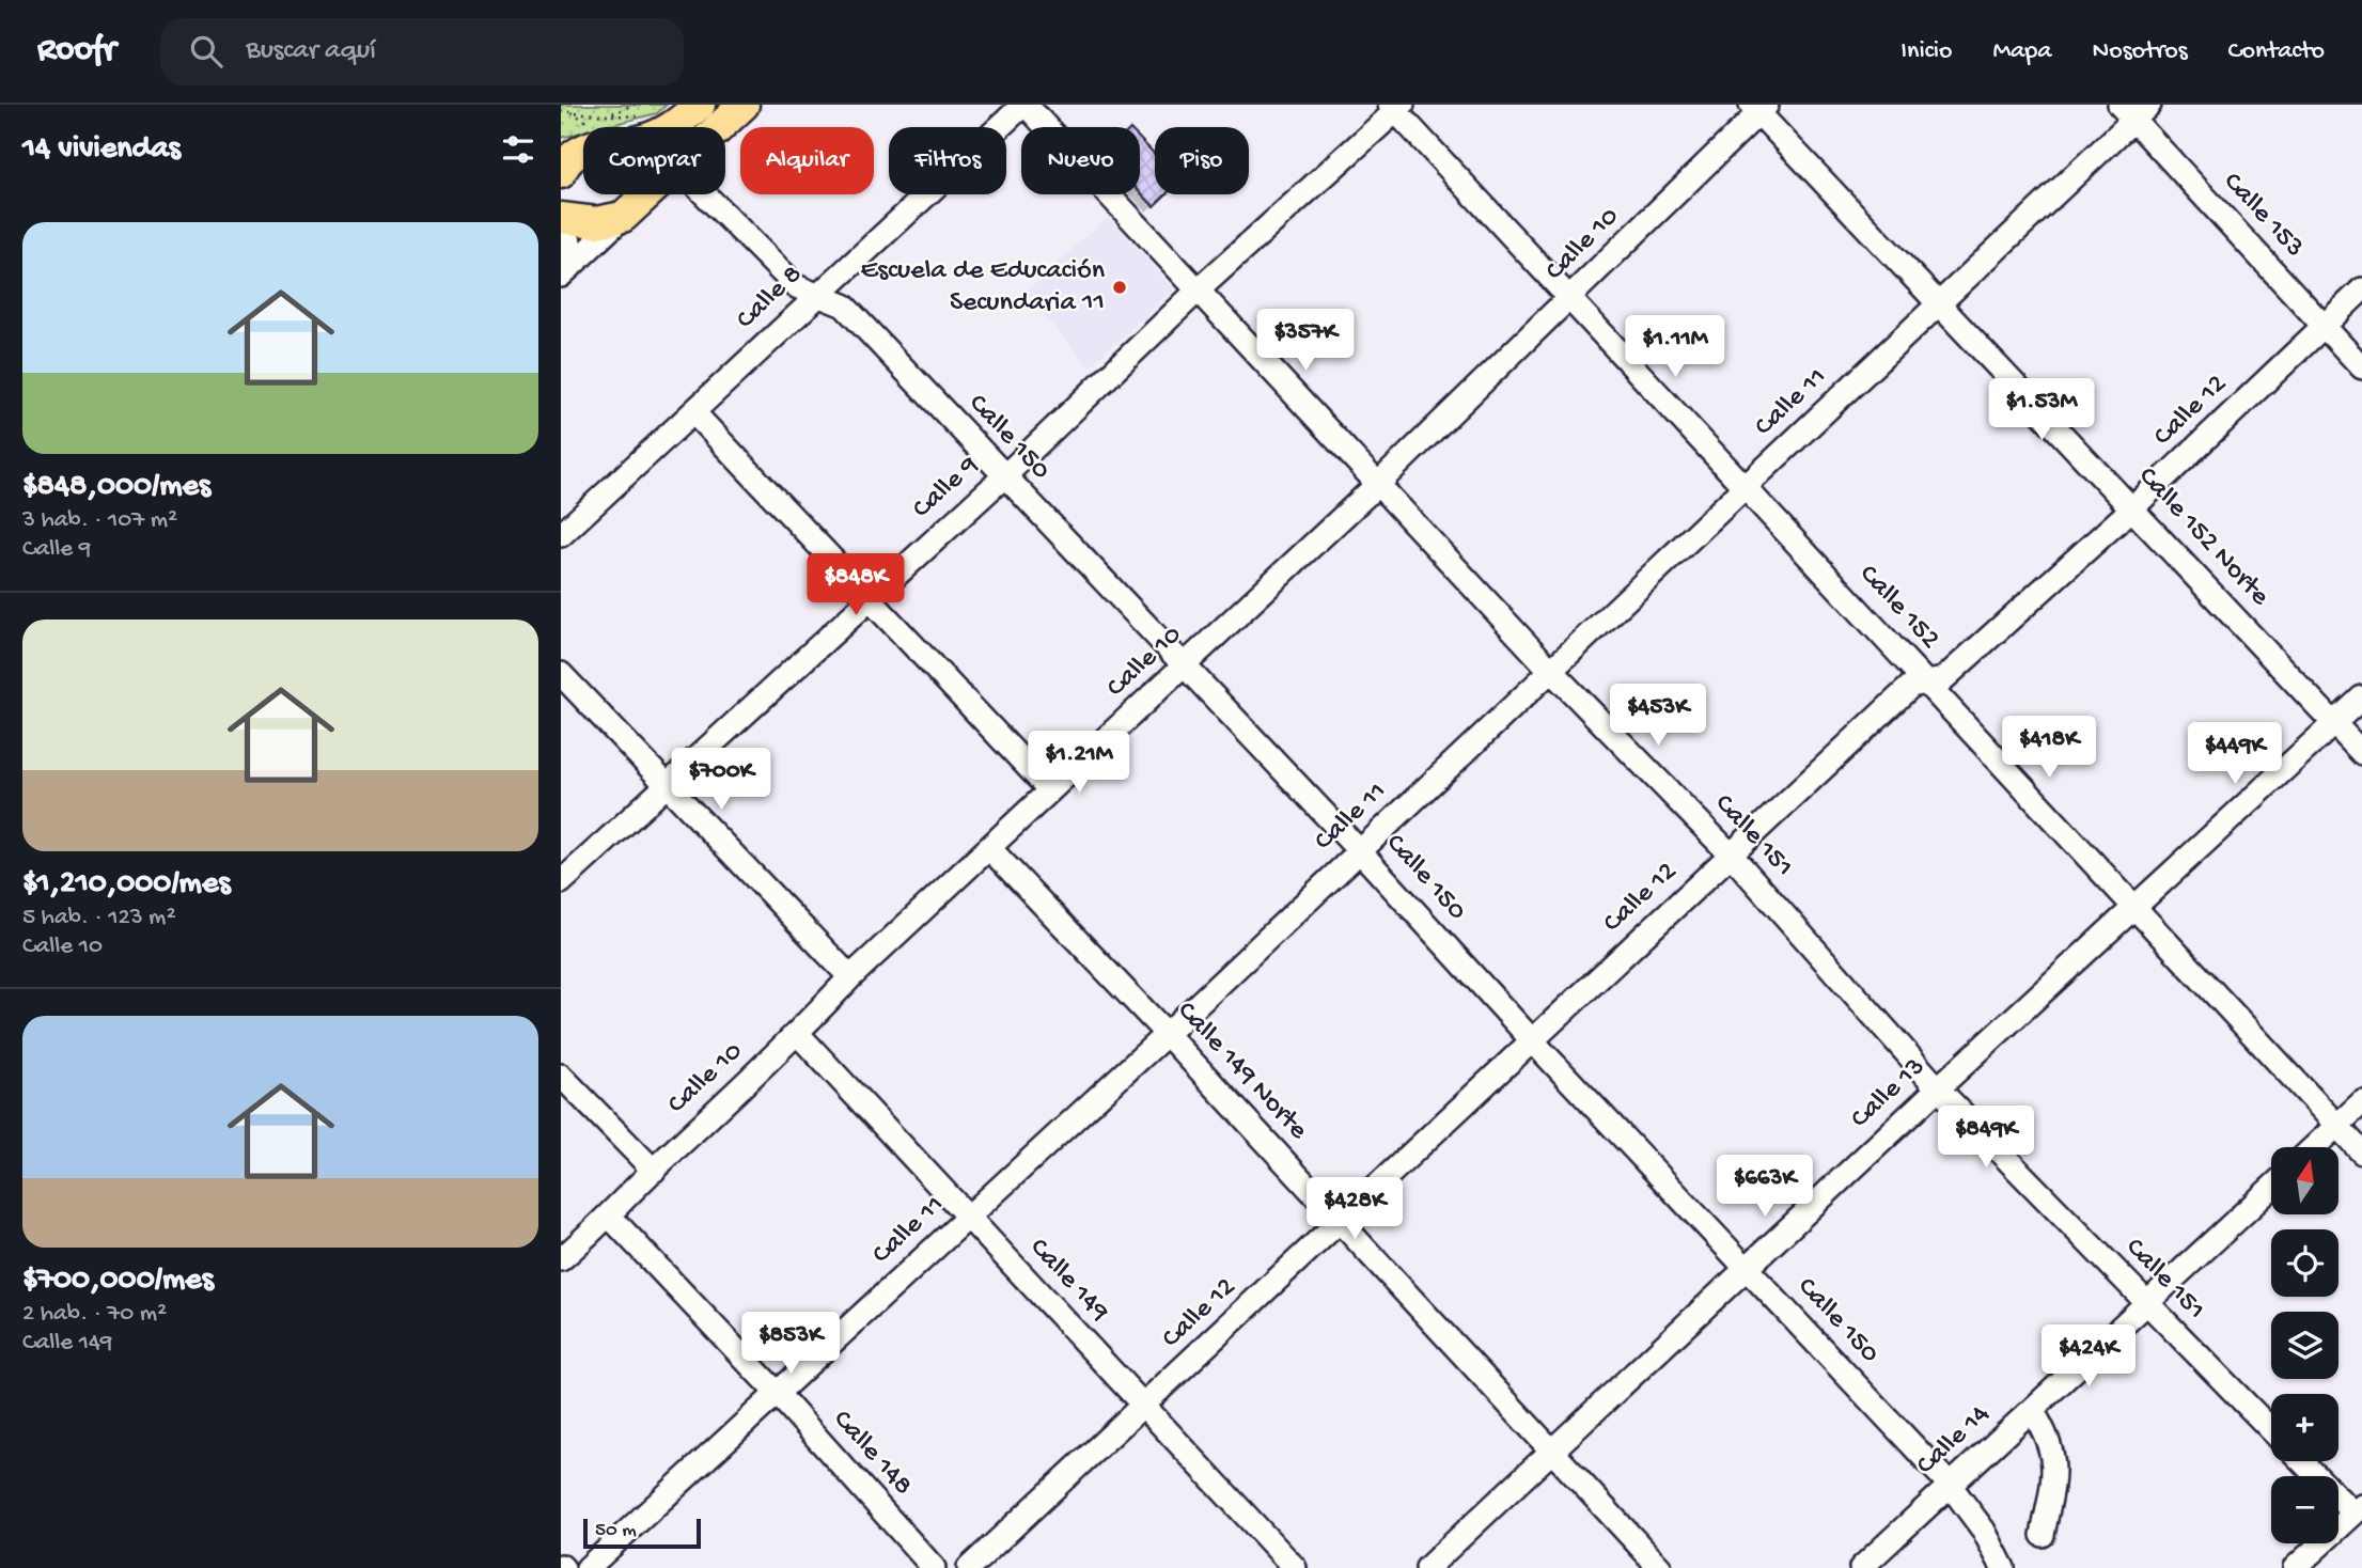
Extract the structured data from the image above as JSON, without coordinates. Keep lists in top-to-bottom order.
{
  "streets": {
    "street": [
      "Calle 153",
      "Calle 10",
      "Calle 8",
      "Calle 11",
      "Calle 12",
      "Calle 150",
      "Calle 9",
      "Calle 152 Norte",
      "Calle 152",
      "Calle 151",
      "Calle 149 Norte",
      "Calle 13",
      "Calle 149",
      "Calle 14",
      "Calle 148"
    ]
  },
  "crossings": [
    ["Calle 153", "Calle 11"],
    ["Calle 153", "Calle 12"],
    ["Calle 10", "Calle 150"],
    ["Calle 10", "Calle 152 Norte"],
    ["Calle 10", "Calle 152"],
    ["Calle 10", "Calle 151"],
    ["Calle 10", "Calle 149 Norte"],
    ["Calle 10", "Calle 149"],
    ["Calle 10", "Calle 148"],
    ["Calle 8", "Calle 150"],
    ["Calle 8", "Calle 151"],
    ["Calle 11", "Calle 150"],
    ["Calle 11", "Calle 152 Norte"],
    ["Calle 11", "Calle 152"],
    ["Calle 11", "Calle 151"],
    ["Calle 11", "Calle 149 Norte"],
    ["Calle 11", "Calle 149"],
    ["Calle 11", "Calle 148"],
    ["Calle 12", "Calle 150"],
    ["Calle 12", "Calle 152 Norte"],
    ["Calle 12", "Calle 152"],
    ["Calle 12", "Calle 151"],
    ["Calle 12", "Calle 149 Norte"],
    ["Calle 12", "Calle 149"],
    ["Calle 150", "Calle 9"],
    ["Calle 150", "Calle 13"],
    ["Calle 150", "Calle 14"],
    ["Calle 9", "Calle 152"],
    ["Calle 9", "Calle 151"],
    ["Calle 152 Norte", "Calle 13"],
    ["Calle 152", "Calle 13"],
    ["Calle 151", "Calle 13"],
    ["Calle 151", "Calle 14"],
    ["Calle 149 Norte", "Calle 13"]
  ],
  "places": ["Escuela de Educación Secundaria 11"],
  "scale_bar": "50 m",
  "north": "top",
  "page": {
    "header": "Roofr",
    "search": "Buscar aquí",
    "nav": [
      "Inicio",
      "Mapa",
      "Nosotros",
      "Contacto"
    ],
    "heading": "14 viviendas",
    "chip": [
      "Comprar",
      "Alquilar",
      "Filtros",
      "Nuevo",
      "Piso"
    ],
    "list": [
      {
        "name": "$848,000/mes",
        "note": "3 hab. · 107 m² · Calle 9"
      },
      {
        "name": "$1,210,000/mes",
        "note": "5 hab. · 123 m² · Calle 10"
      },
      {
        "name": "$700,000/mes",
        "note": "2 hab. · 70 m² · Calle 149"
      }
    ],
    "price": [
      "$357K",
      "$1.11M",
      "$1.53M",
      "$848K",
      "$453K",
      "$418K",
      "$449K",
      "$1.21M",
      "$700K",
      "$849K",
      "$663K",
      "$428K",
      "$853K",
      "$424K"
    ],
    "map_buttons": ["+", "−"],
    "scale": "50 m"
  }
}
